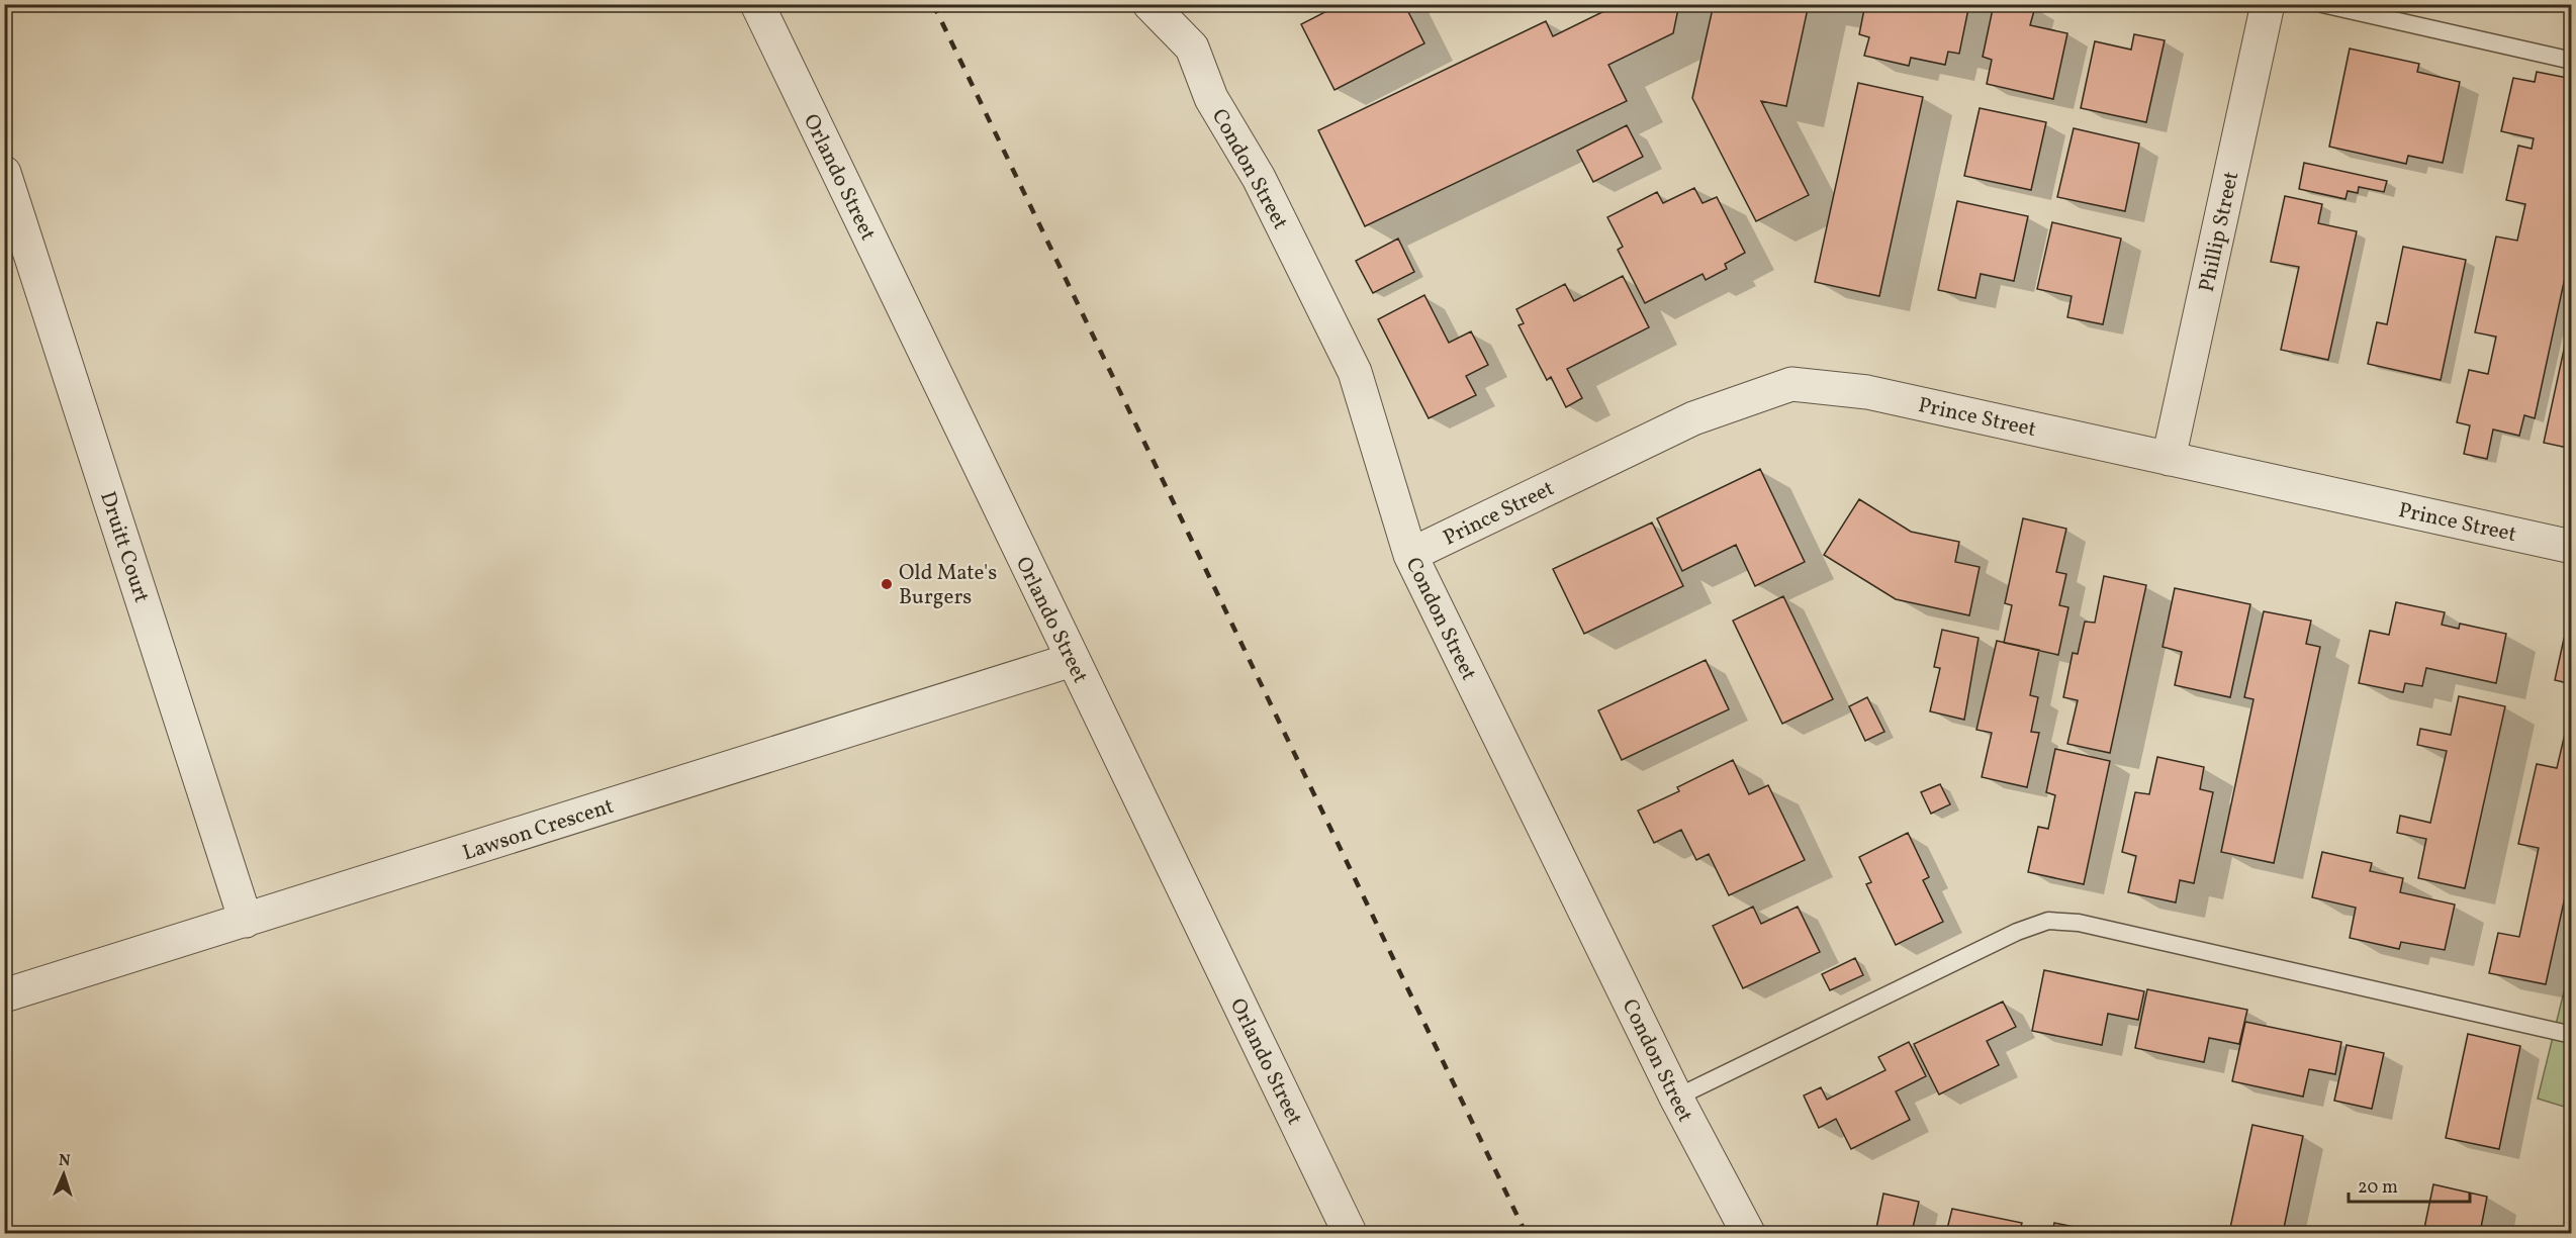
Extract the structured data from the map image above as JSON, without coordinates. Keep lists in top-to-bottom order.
{
  "streets": {
    "street": [
      "Condon Street",
      "Orlando Street",
      "Phillip Street",
      "Prince Street",
      "Druitt Court",
      "Lawson Crescent"
    ]
  },
  "crossings": [
    ["Condon Street", "Prince Street"],
    ["Orlando Street", "Lawson Crescent"],
    ["Phillip Street", "Prince Street"],
    ["Druitt Court", "Lawson Crescent"]
  ],
  "places": ["Old Mate's Burgers"],
  "scale_bar": "20 m",
  "north": "top"
}
